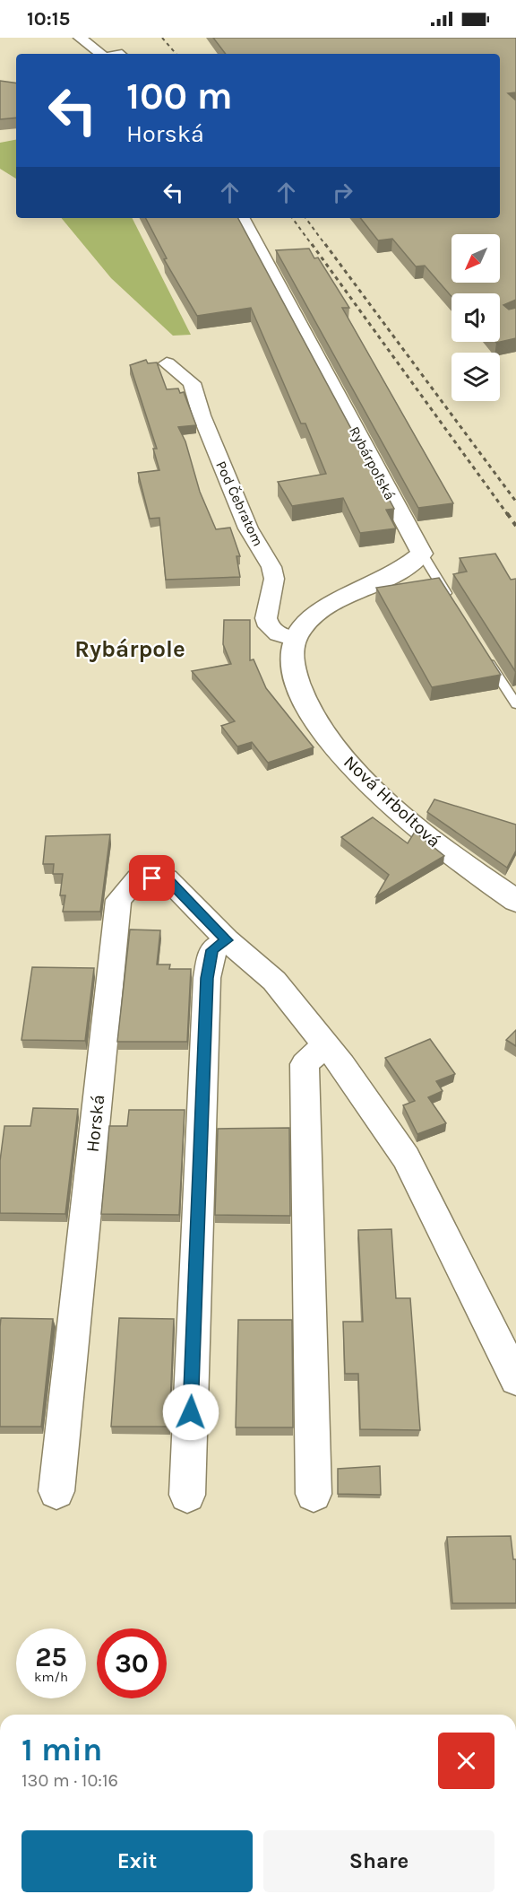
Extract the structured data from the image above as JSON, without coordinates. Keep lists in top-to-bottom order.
{
  "streets": {
    "street": [
      "Rybárpoľská",
      "Pod Čebratom",
      "Nová Hrboltová",
      "Horská"
    ]
  },
  "crossings": [
    ["Pod Čebratom", "Nová Hrboltová"]
  ],
  "districts": ["Rybárpole"],
  "north": "bottom left",
  "page": {
    "status": "10:15",
    "turn": ["100 m", "Horská"],
    "speed": "25 km/h",
    "limit": "30",
    "heading": ["1 min", "130 m · 10:16"],
    "buttons": ["Exit", "Share"]
  }
}
